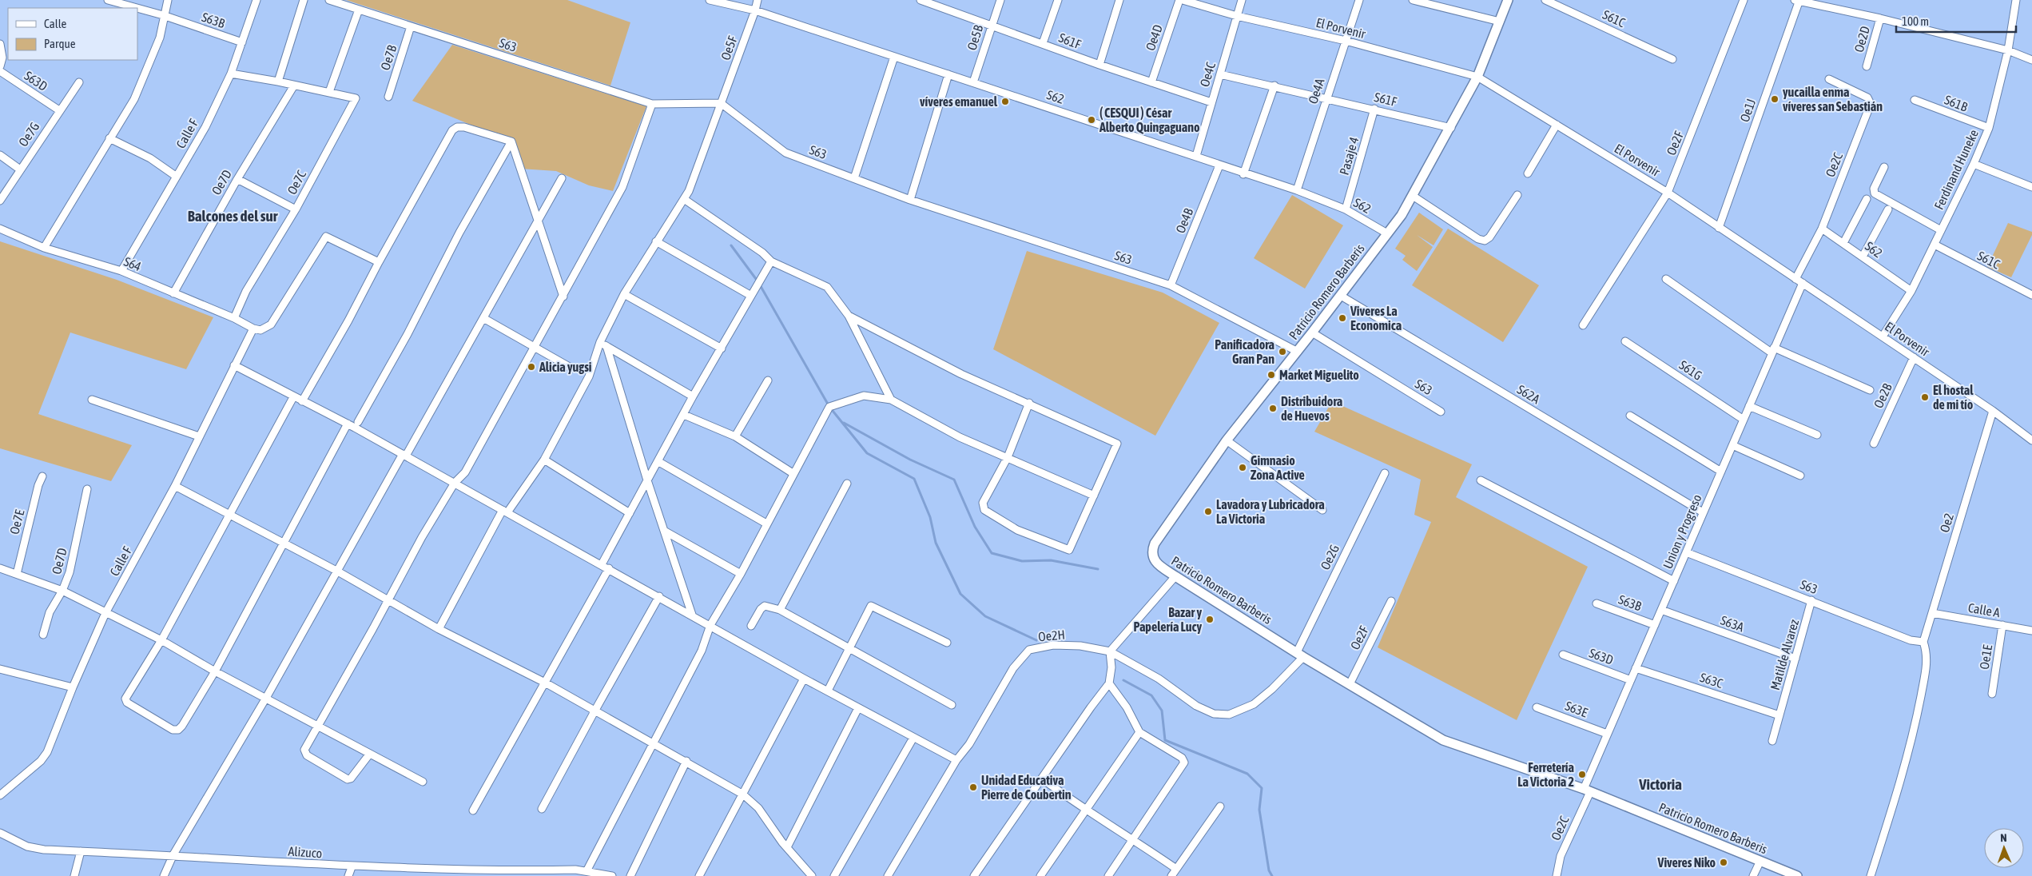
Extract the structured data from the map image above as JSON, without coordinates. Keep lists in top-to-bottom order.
{
  "streets": {
    "street": [
      "S61C",
      "S63B",
      "El Porvenir",
      "Oe5B",
      "Oe4D",
      "Oe2D",
      "S61F",
      "S63",
      "Oe5F",
      "Oe7B",
      "Oe4C",
      "S63D",
      "Oe4A",
      "S62",
      "S61B",
      "Oe1J",
      "Calle F",
      "Oe7G",
      "Oe2F",
      "Pasaje 4",
      "Oe2C",
      "Ferdinand Huneke",
      "Oe7D",
      "Oe7C",
      "Oe4B",
      "S64",
      "Patricio Romero Barberis",
      "S61G",
      "S62A",
      "Oe2B",
      "Oe7E",
      "Oe2",
      "Union y Progreso",
      "Oe2G",
      "Calle A",
      "S63A",
      "Oe2H",
      "Matilde Alvarez",
      "Oe1E",
      "S63C",
      "S63E",
      "Alizuco"
    ]
  },
  "crossings": [
    ["S61C", "Ferdinand Huneke"],
    ["S63B", "Calle F"],
    ["S63B", "Union y Progreso"],
    ["El Porvenir", "Oe4D"],
    ["El Porvenir", "Oe4C"],
    ["El Porvenir", "Oe4A"],
    ["El Porvenir", "Oe1J"],
    ["El Porvenir", "Oe2F"],
    ["El Porvenir", "Oe2C"],
    ["El Porvenir", "Ferdinand Huneke"],
    ["El Porvenir", "Patricio Romero Barberis"],
    ["El Porvenir", "Oe2B"],
    ["El Porvenir", "Oe2"],
    ["El Porvenir", "Union y Progreso"],
    ["Oe5B", "S61F"],
    ["Oe5B", "S62"],
    ["Oe4D", "S61F"],
    ["S61F", "Oe4C"],
    ["S61F", "Oe4A"],
    ["S61F", "Pasaje 4"],
    ["S61F", "Patricio Romero Barberis"],
    ["S63", "Oe5F"],
    ["S63", "Oe7B"],
    ["S63", "Oe4B"],
    ["S63", "Patricio Romero Barberis"],
    ["S63", "Oe2"],
    ["S63", "Union y Progreso"],
    ["S63", "Matilde Alvarez"],
    ["Oe5F", "S62"],
    ["Oe4C", "S62"],
    ["S63D", "Oe7G"],
    ["S63D", "Union y Progreso"],
    ["Oe4A", "S62"],
    ["S62", "Pasaje 4"],
    ["S62", "Oe2C"],
    ["S62", "Ferdinand Huneke"],
    ["S62", "Oe4B"],
    ["S62", "Patricio Romero Barberis"],
    ["S61B", "Ferdinand Huneke"],
    ["Calle F", "S64"],
    ["Oe2F", "Patricio Romero Barberis"],
    ["Oe2C", "Patricio Romero Barberis"],
    ["Oe2C", "Union y Progreso"],
    ["Oe7D", "S64"],
    ["Oe7C", "S64"],
    ["Patricio Romero Barberis", "S62A"],
    ["Patricio Romero Barberis", "Union y Progreso"],
    ["Patricio Romero Barberis", "Oe2G"],
    ["Patricio Romero Barberis", "Oe2H"],
    ["S61G", "Union y Progreso"],
    ["S62A", "Union y Progreso"],
    ["Oe2", "Calle A"],
    ["Union y Progreso", "S63A"],
    ["Union y Progreso", "S63C"],
    ["Union y Progreso", "S63E"],
    ["Oe2G", "Oe2H"],
    ["Calle A", "Oe1E"],
    ["S63A", "Matilde Alvarez"],
    ["Matilde Alvarez", "S63C"]
  ],
  "districts": ["Balcones del sur", "Victoria"],
  "places": [
    "yucailla enma víveres san Sebastián",
    "víveres emanuel",
    "( CESQUI ) César Alberto Quingaguano",
    "Viveres La Economica",
    "Panificadora Gran Pan",
    "Alicia yugsi",
    "Market Miguelito",
    "El hostal de mi tío",
    "Distribuidora de Huevos",
    "Gimnasio Zona Active",
    "Lavadora y Lubricadora La Victoria",
    "Bazar y Papelería Lucy",
    "Ferretería La Victoria 2",
    "Unidad Educativa Pierre de Coubertin",
    "Viveres Niko"
  ],
  "legend": ["Calle", "Parque"],
  "scale_bar": "100 m",
  "north": "top"
}
